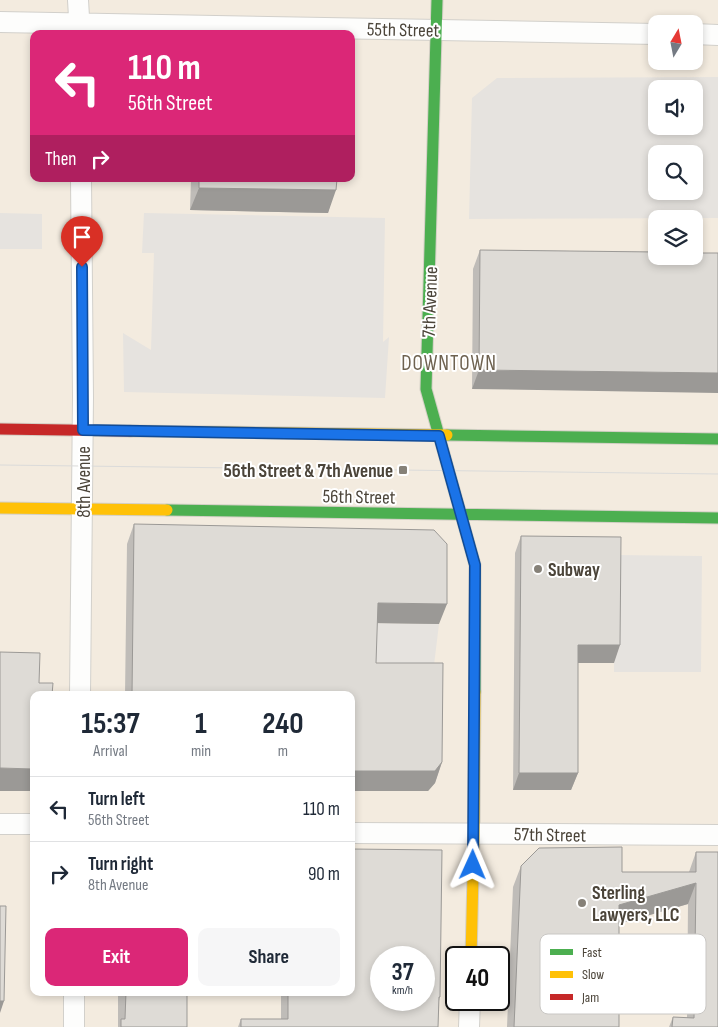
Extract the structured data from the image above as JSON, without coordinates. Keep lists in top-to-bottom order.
{
  "streets": {
    "street": [
      "55th Street",
      "7th Avenue",
      "8th Avenue",
      "56th Street",
      "57th Street"
    ]
  },
  "crossings": [
    ["55th Street", "7th Avenue"],
    ["7th Avenue", "56th Street"],
    ["7th Avenue", "57th Street"],
    ["8th Avenue", "56th Street"]
  ],
  "districts": ["DOWNTOWN"],
  "places": {
    "transit": ["56th Street & 7th Avenue"],
    "other": ["Subway", "Sterling Lawyers, LLC"]
  },
  "legend": ["Fast", "Slow", "Jam"],
  "north": "top",
  "page": {
    "turn": ["110 m", "56th Street"],
    "then": "Then",
    "eta": [
      "15:37",
      "Arrival",
      "1",
      "min",
      "240",
      "m"
    ],
    "list": [
      {
        "name": "Turn left",
        "note": "56th Street",
        "value": "110 m"
      },
      {
        "name": "Turn right",
        "note": "8th Avenue",
        "value": "90 m"
      }
    ],
    "buttons": ["Exit", "Share"],
    "speed": "37 km/h",
    "limit": "40"
  }
}
